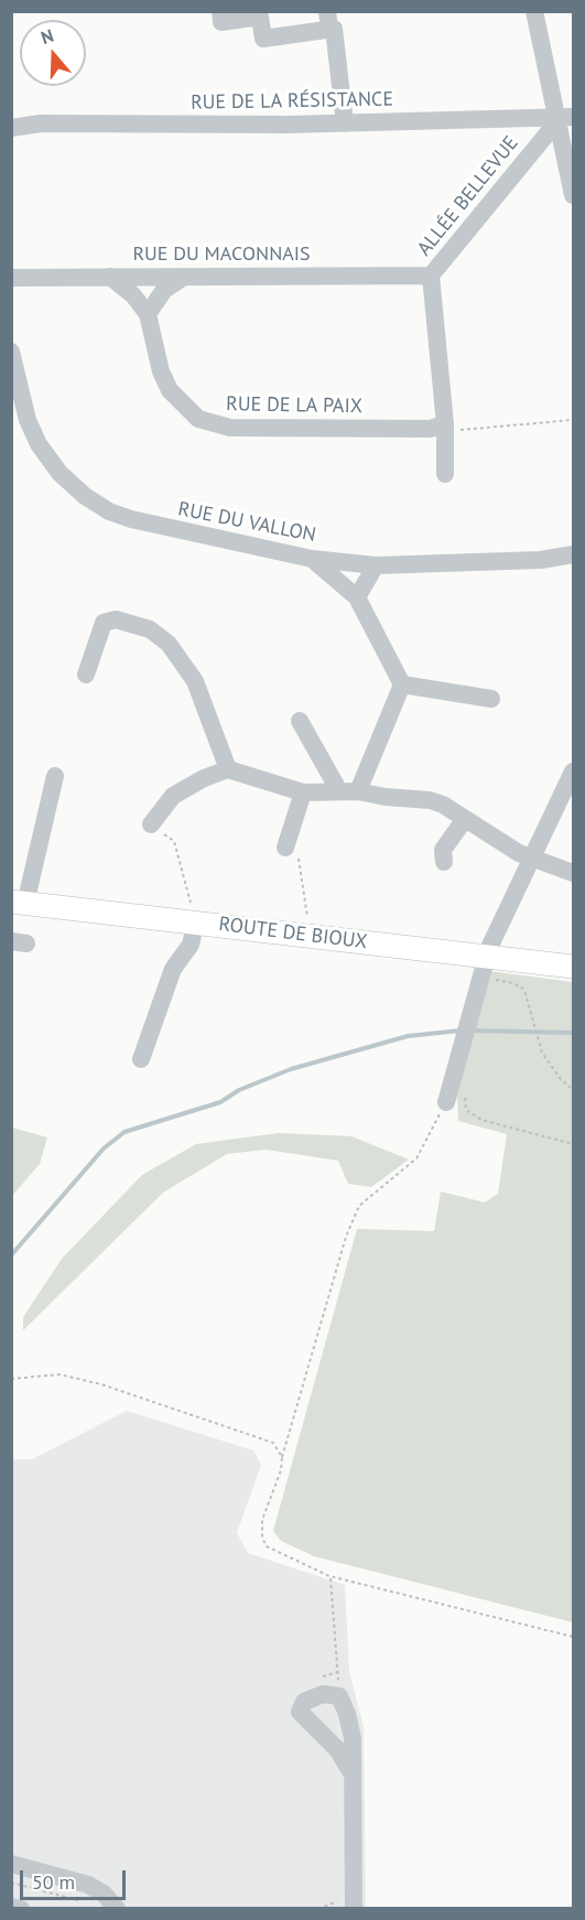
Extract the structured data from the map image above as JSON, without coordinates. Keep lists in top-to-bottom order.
{
  "streets": {
    "main road": ["ROUTE DE BIOUX"],
    "street": [
      "RUE DE LA RÉSISTANCE",
      "ALLÉE BELLEVUE",
      "RUE DU MACONNAIS",
      "RUE DE LA PAIX",
      "RUE DU VALLON"
    ]
  },
  "crossings": [
    ["RUE DE LA RÉSISTANCE", "ALLÉE BELLEVUE"],
    ["ALLÉE BELLEVUE", "RUE DU MACONNAIS"],
    ["ALLÉE BELLEVUE", "RUE DE LA PAIX"],
    ["RUE DU MACONNAIS", "RUE DE LA PAIX"]
  ],
  "scale_bar": "50 m",
  "north": "top"
}
